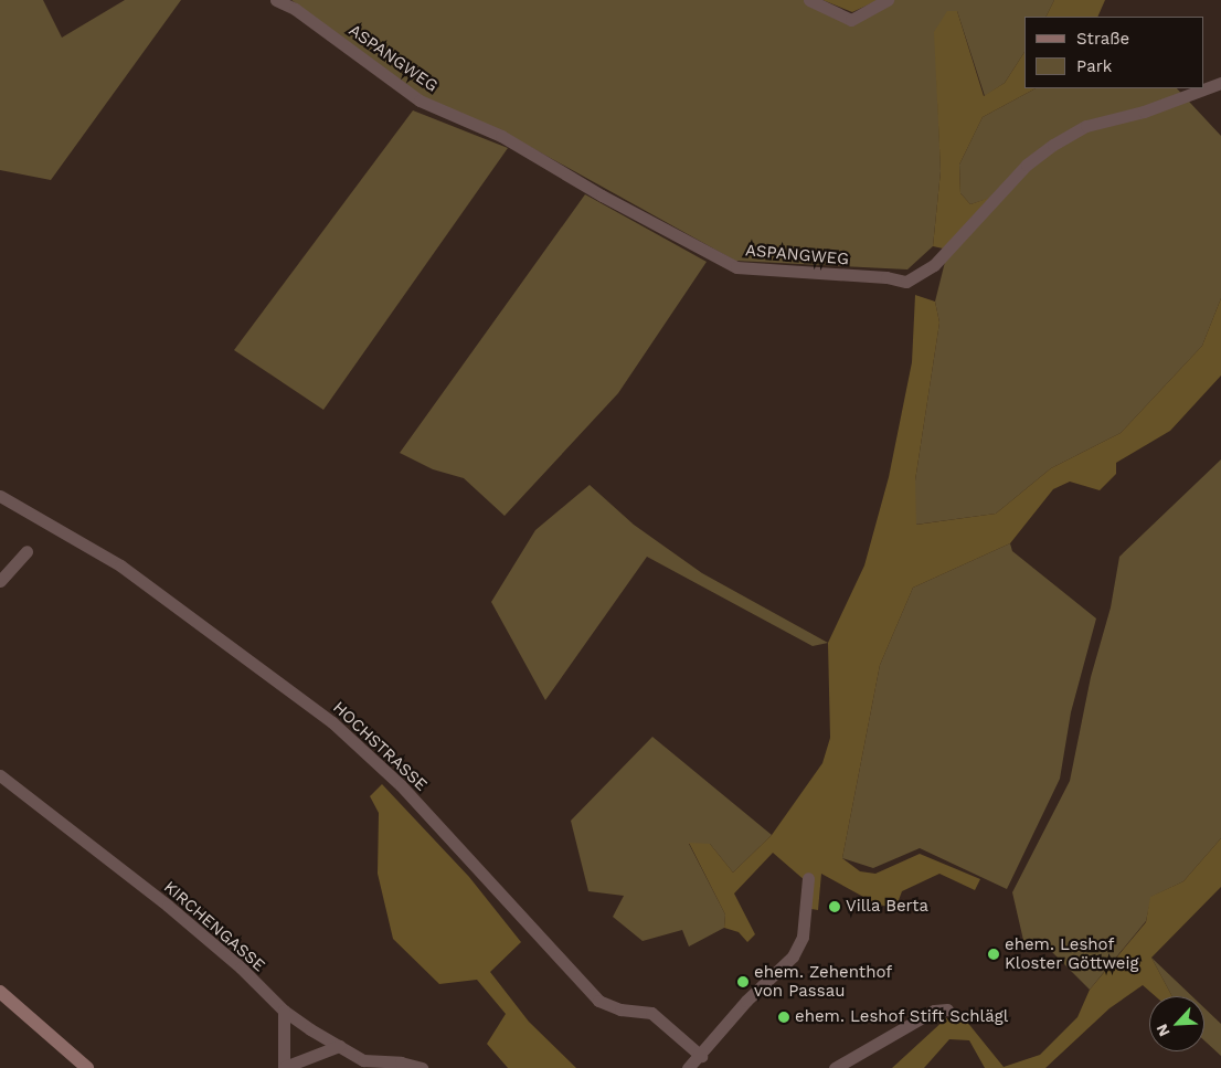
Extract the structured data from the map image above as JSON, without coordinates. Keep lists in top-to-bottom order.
{
  "streets": {
    "street": ["ASPANGWEG", "HOCHSTRASSE", "KIRCHENGASSE"]
  },
  "places": [
    "Villa Berta",
    "ehem. Leshof Kloster Göttweig",
    "ehem. Zehenthof von Passau",
    "ehem. Leshof Stift Schlägl"
  ],
  "legend": ["Straße", "Park"],
  "north": "bottom left"
}
